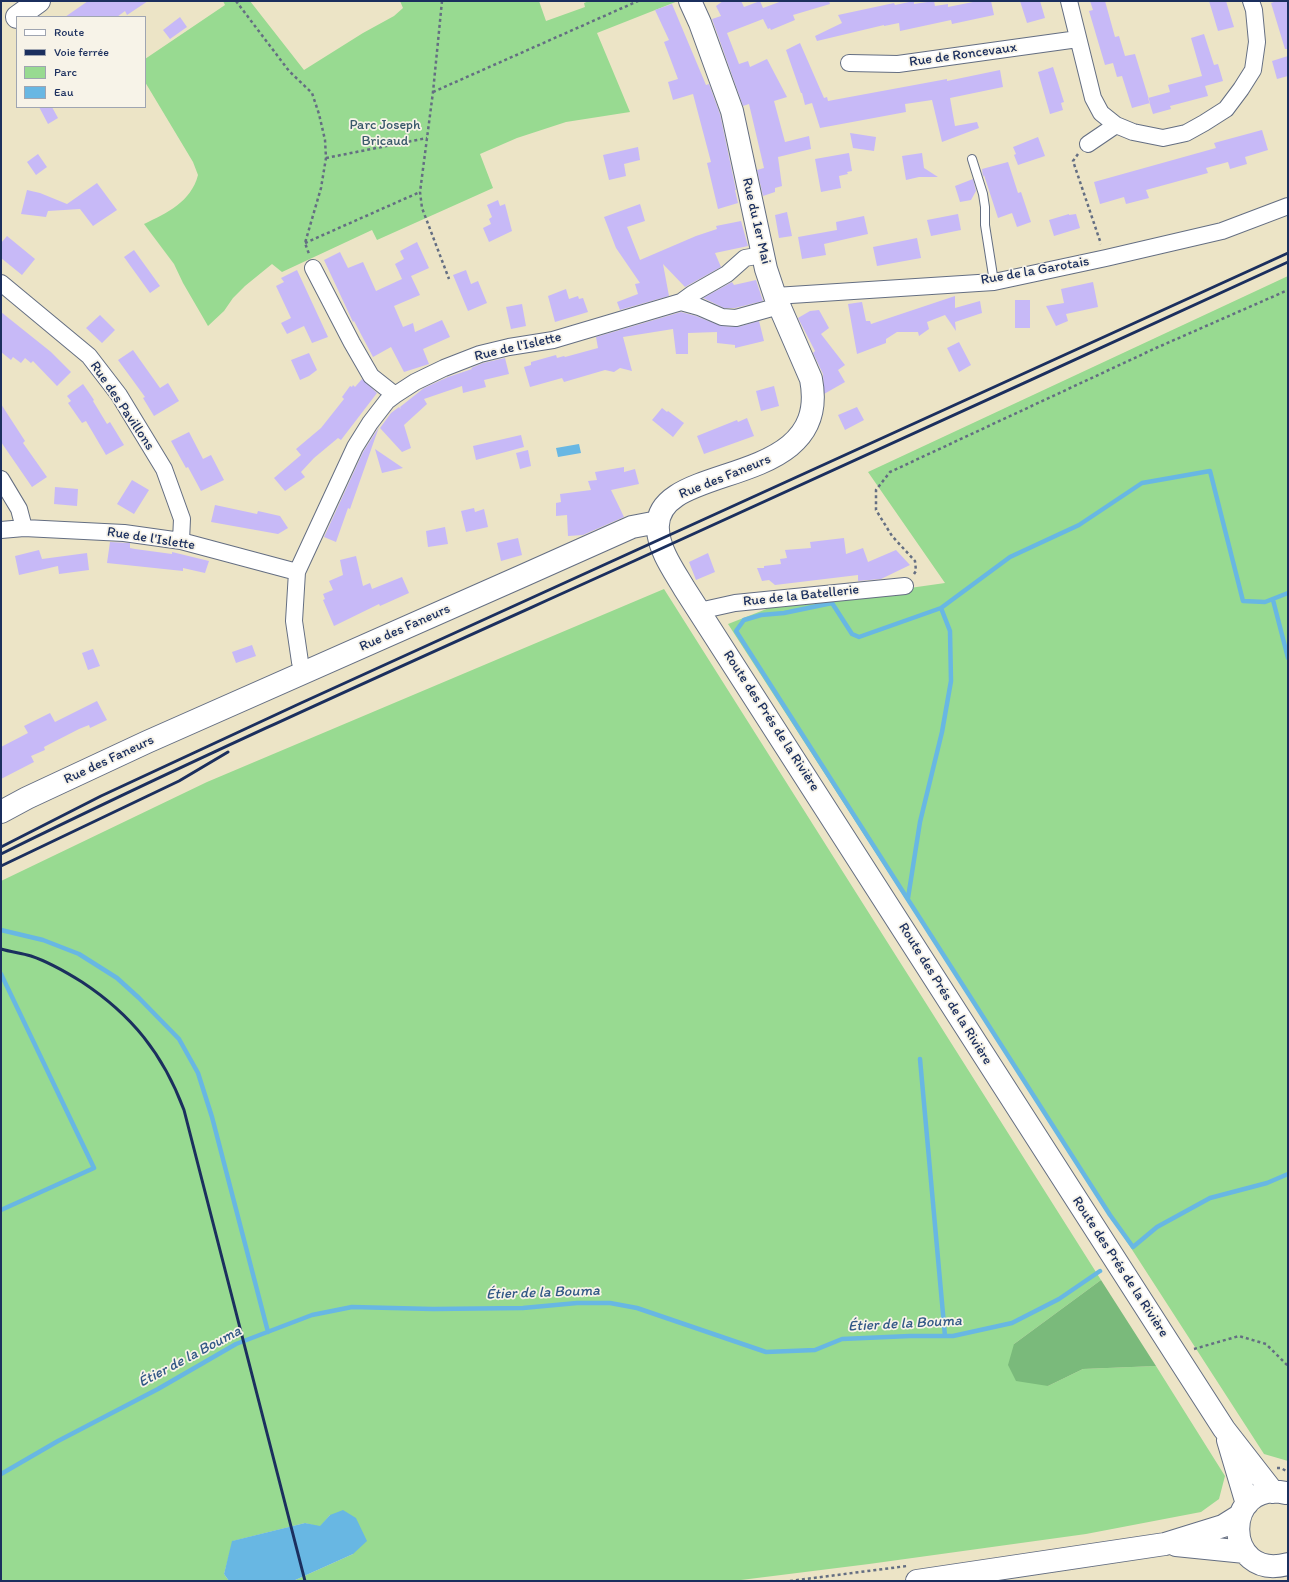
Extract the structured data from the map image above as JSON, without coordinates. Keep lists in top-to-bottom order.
{
  "streets": {
    "street": [
      "Rue de Roncevaux",
      "Rue du 1er Mai",
      "Rue de la Garotais",
      "Rue de l'Islette",
      "Rue des Pavillons",
      "Rue des Faneurs",
      "Rue de la Batellerie",
      "Route des Prés de la Rivière"
    ]
  },
  "crossings": [
    ["Rue du 1er Mai", "Rue de la Garotais"],
    ["Rue du 1er Mai", "Rue de l'Islette"],
    ["Rue du 1er Mai", "Rue des Faneurs"],
    ["Rue de l'Islette", "Rue des Pavillons"],
    ["Rue de l'Islette", "Rue des Faneurs"],
    ["Rue des Faneurs", "Route des Prés de la Rivière"],
    ["Rue de la Batellerie", "Route des Prés de la Rivière"]
  ],
  "water": ["Étier de la Bouma"],
  "parks": ["Parc Joseph Bricaud"],
  "legend": [
    "Route",
    "Voie ferrée",
    "Parc",
    "Eau"
  ]
}
